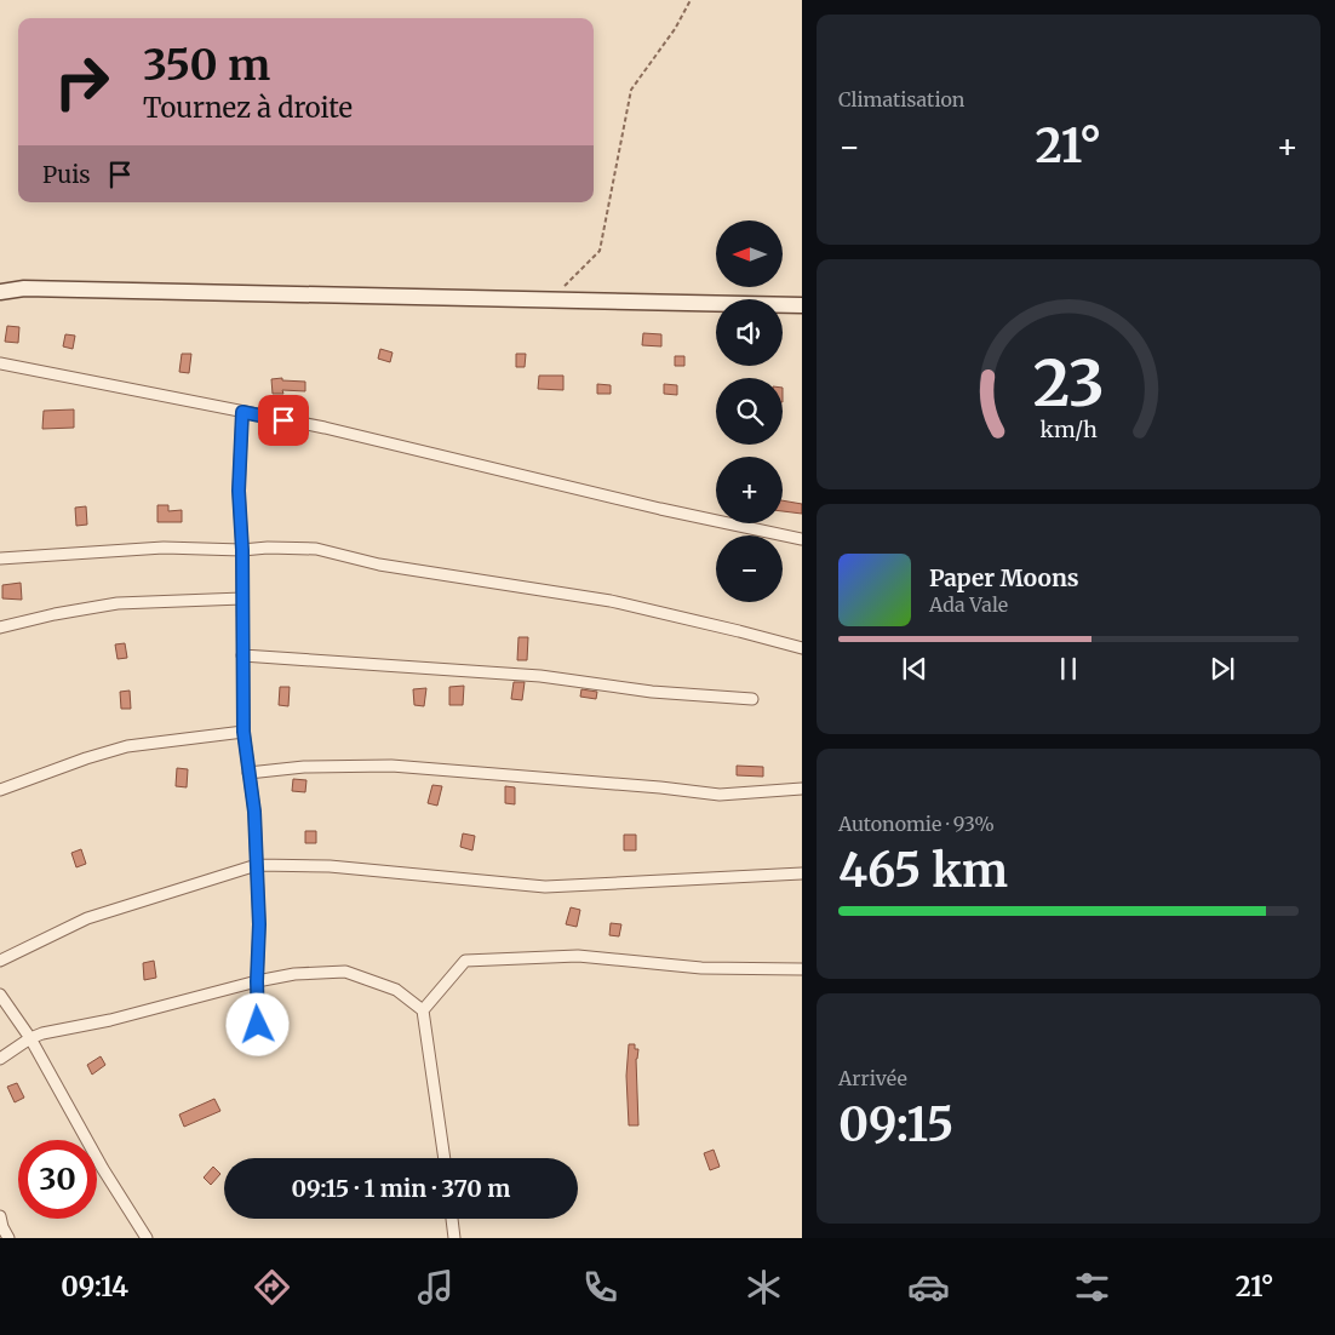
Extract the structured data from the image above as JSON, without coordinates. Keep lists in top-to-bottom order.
{
  "north": "left",
  "page": {
    "tile": [
      "Climatisation",
      ["Autonomie · 93%", "465 km"],
      ["Arrivée", "09:15"]
    ],
    "turn": ["350 m", "Tournez à droite"],
    "heat": ["−", "21°", "+"],
    "then": "Puis",
    "map_buttons": ["+", "−"],
    "song": ["Paper Moons", "Ada Vale"],
    "limit": "30",
    "trip": "09:15 · 1 min · 370 m",
    "tabs": ["09:14", "21°"],
    "gauge": ["23", "km/h"]
  }
}
